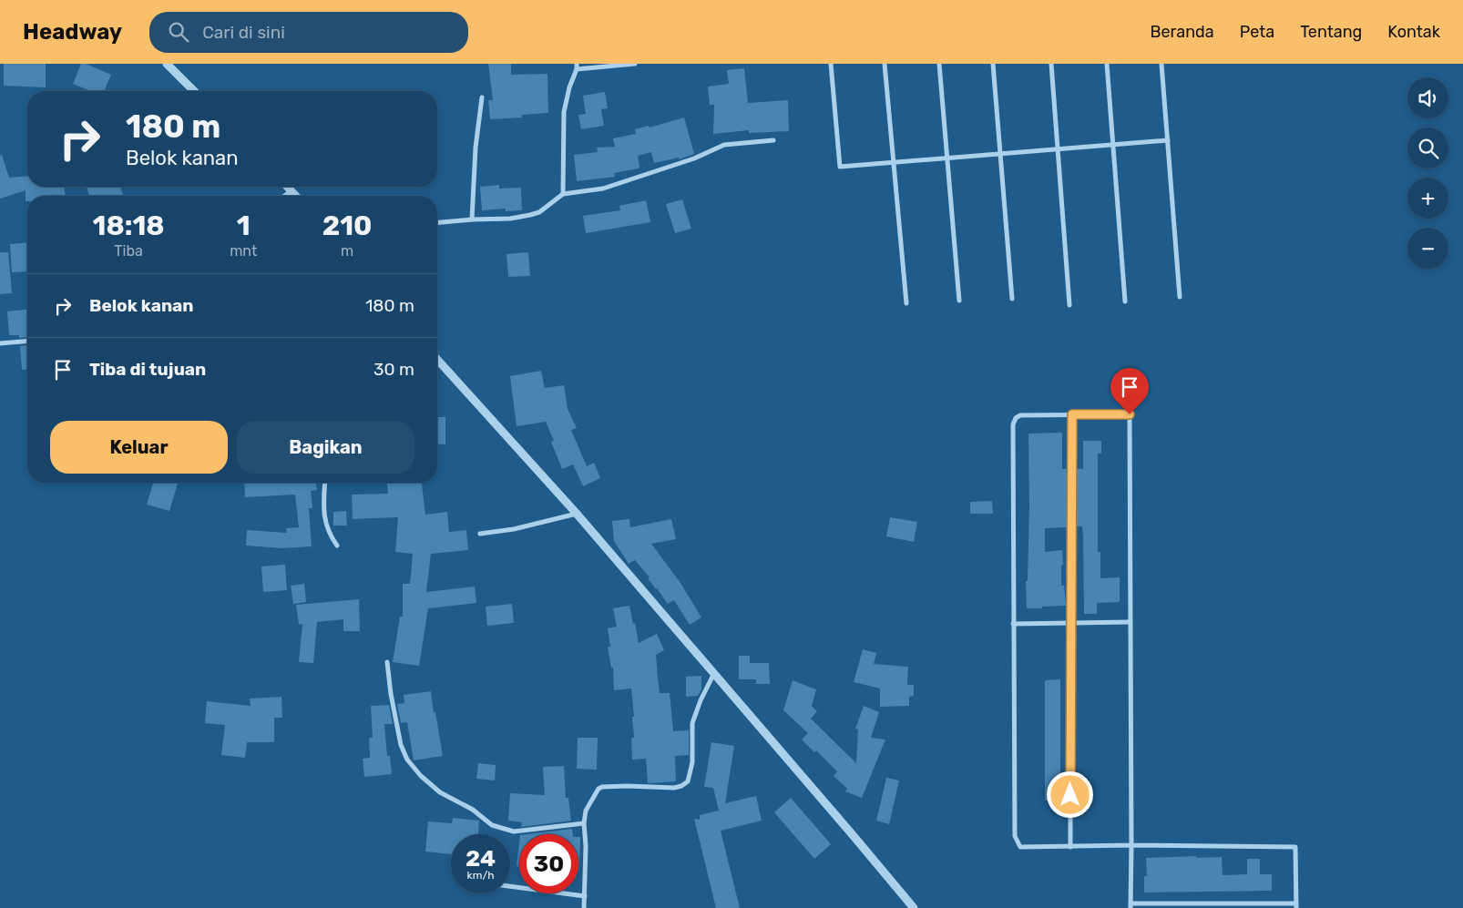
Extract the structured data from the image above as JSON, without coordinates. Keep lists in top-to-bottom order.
{
  "page": {
    "header": "Headway",
    "search": "Cari di sini",
    "nav": [
      "Beranda",
      "Peta",
      "Tentang",
      "Kontak"
    ],
    "map_buttons": ["+", "−"],
    "turn": ["180 m", "Belok kanan"],
    "eta": [
      "18:18",
      "Tiba",
      "1",
      "mnt",
      "210",
      "m"
    ],
    "list": [
      {
        "name": "Belok kanan",
        "value": "180 m"
      },
      {
        "name": "Tiba di tujuan",
        "value": "30 m"
      }
    ],
    "buttons": ["Keluar", "Bagikan"],
    "speed": "24 km/h",
    "limit": "30"
  }
}
